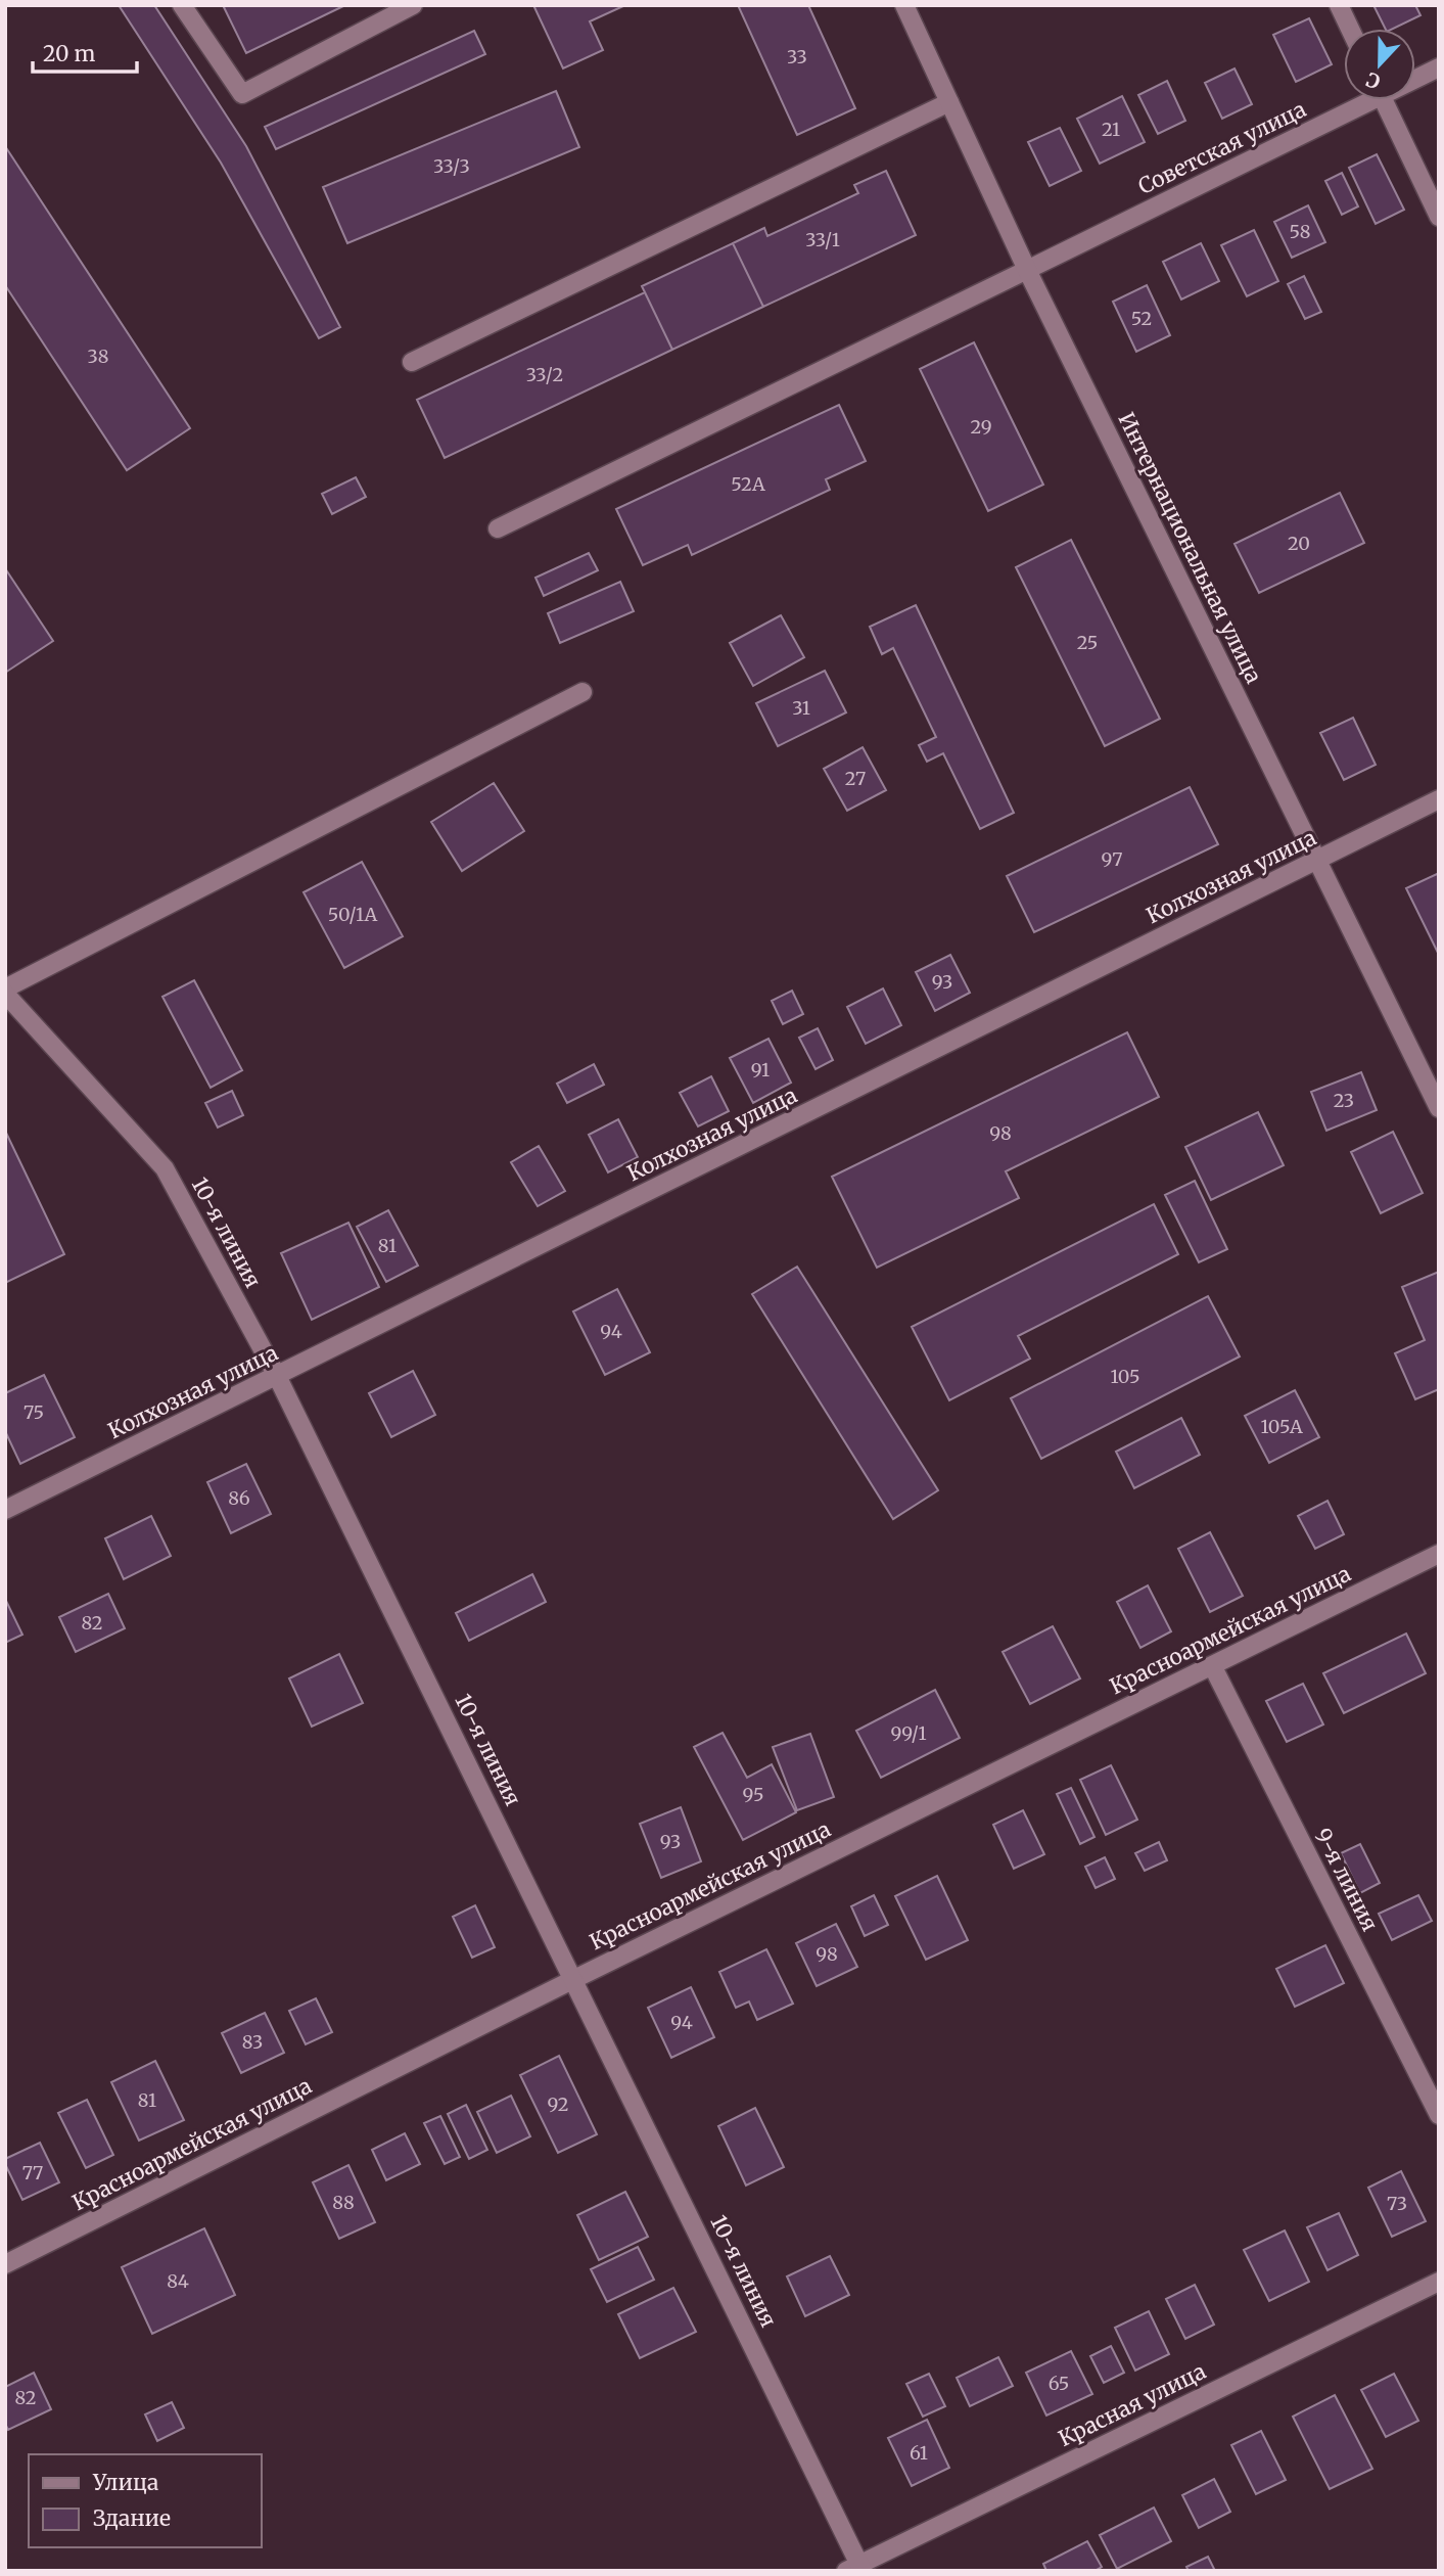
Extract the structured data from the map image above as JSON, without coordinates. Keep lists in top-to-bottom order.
{
  "streets": {
    "street": [
      "Советская улица",
      "Интернациональная улица",
      "Колхозная улица",
      "10-я линия",
      "Красноармейская улица",
      "9-я линия",
      "Красная улица"
    ]
  },
  "crossings": [
    ["Советская улица", "Интернациональная улица"],
    ["Интернациональная улица", "Колхозная улица"],
    ["Колхозная улица", "10-я линия"],
    ["10-я линия", "Красноармейская улица"],
    ["10-я линия", "Красная улица"],
    ["Красноармейская улица", "9-я линия"]
  ],
  "house_numbers": [
    "33",
    "21",
    "33/3",
    "58",
    "33/1",
    "52",
    "38",
    "33/2",
    "29",
    "52А",
    "20",
    "25",
    "31",
    "27",
    "97",
    "50/1А",
    "93",
    "91",
    "23",
    "98",
    "81",
    "94",
    "105",
    "75",
    "105А",
    "86",
    "82",
    "99/1",
    "95",
    "93",
    "98",
    "94",
    "83",
    "81",
    "92",
    "77",
    "88",
    "73",
    "84",
    "65",
    "82",
    "61"
  ],
  "legend": ["Улица", "Здание"],
  "scale_bar": "20 m",
  "north": "bottom"
}
